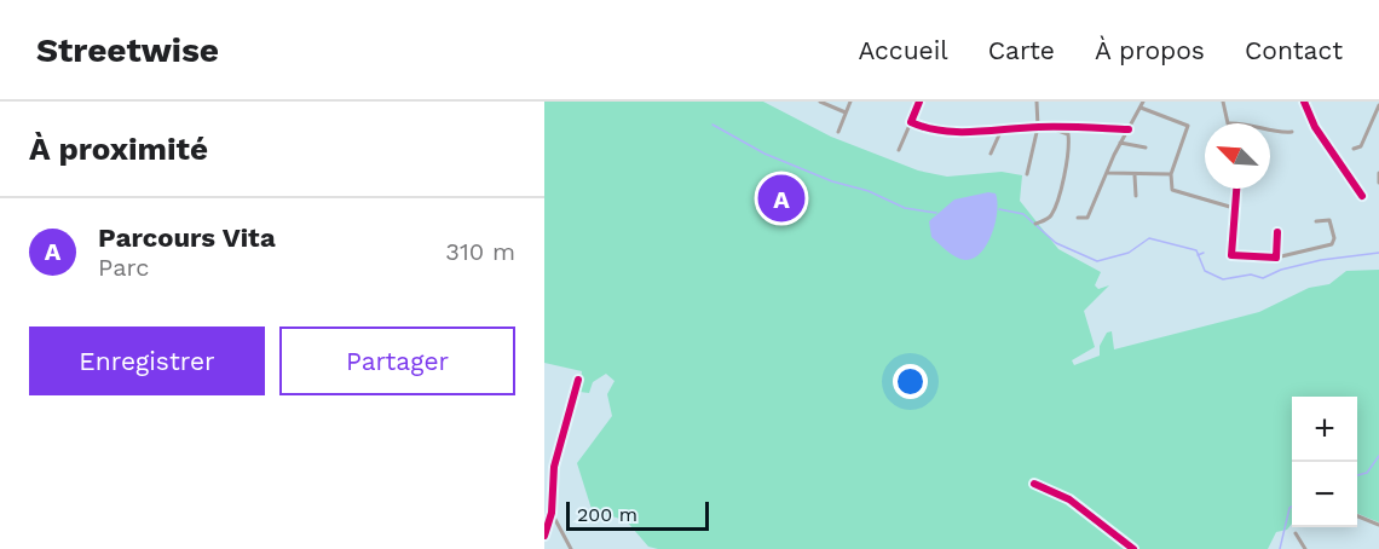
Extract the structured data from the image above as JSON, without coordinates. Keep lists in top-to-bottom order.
{
  "scale_bar": "200 m",
  "north": "top left",
  "page": {
    "header": "Streetwise",
    "nav": [
      "Accueil",
      "Carte",
      "À propos",
      "Contact"
    ],
    "heading": "À proximité",
    "pins": "A",
    "list": [
      {
        "mark": "A",
        "name": "Parcours Vita",
        "note": "Parc",
        "value": "310 m"
      }
    ],
    "buttons": ["Enregistrer", "Partager"],
    "map_buttons": ["+", "−"],
    "scale": "200 m"
  }
}
